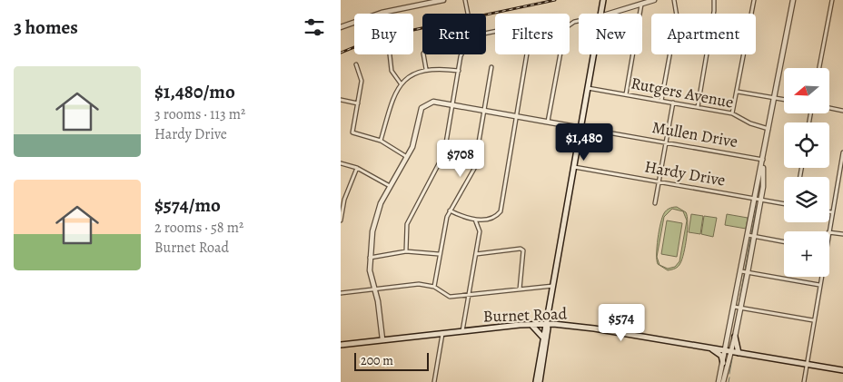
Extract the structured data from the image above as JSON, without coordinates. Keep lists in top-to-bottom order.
{
  "streets": {
    "main road": ["Burnet Road"],
    "street": ["Rutgers Avenue", "Mullen Drive", "Hardy Drive"]
  },
  "scale_bar": "200 m",
  "north": "left",
  "page": {
    "heading": "3 homes",
    "chip": [
      "Buy",
      "Rent",
      "Filters",
      "New",
      "Apartment"
    ],
    "list": [
      {
        "name": "$1,480/mo",
        "note": "3 rooms · 113 m² · Hardy Drive"
      },
      {
        "name": "$574/mo",
        "note": "2 rooms · 58 m² · Burnet Road"
      }
    ],
    "map_buttons": "+",
    "price": ["$1,480", "$708", "$574"],
    "scale": "200 m"
  }
}
